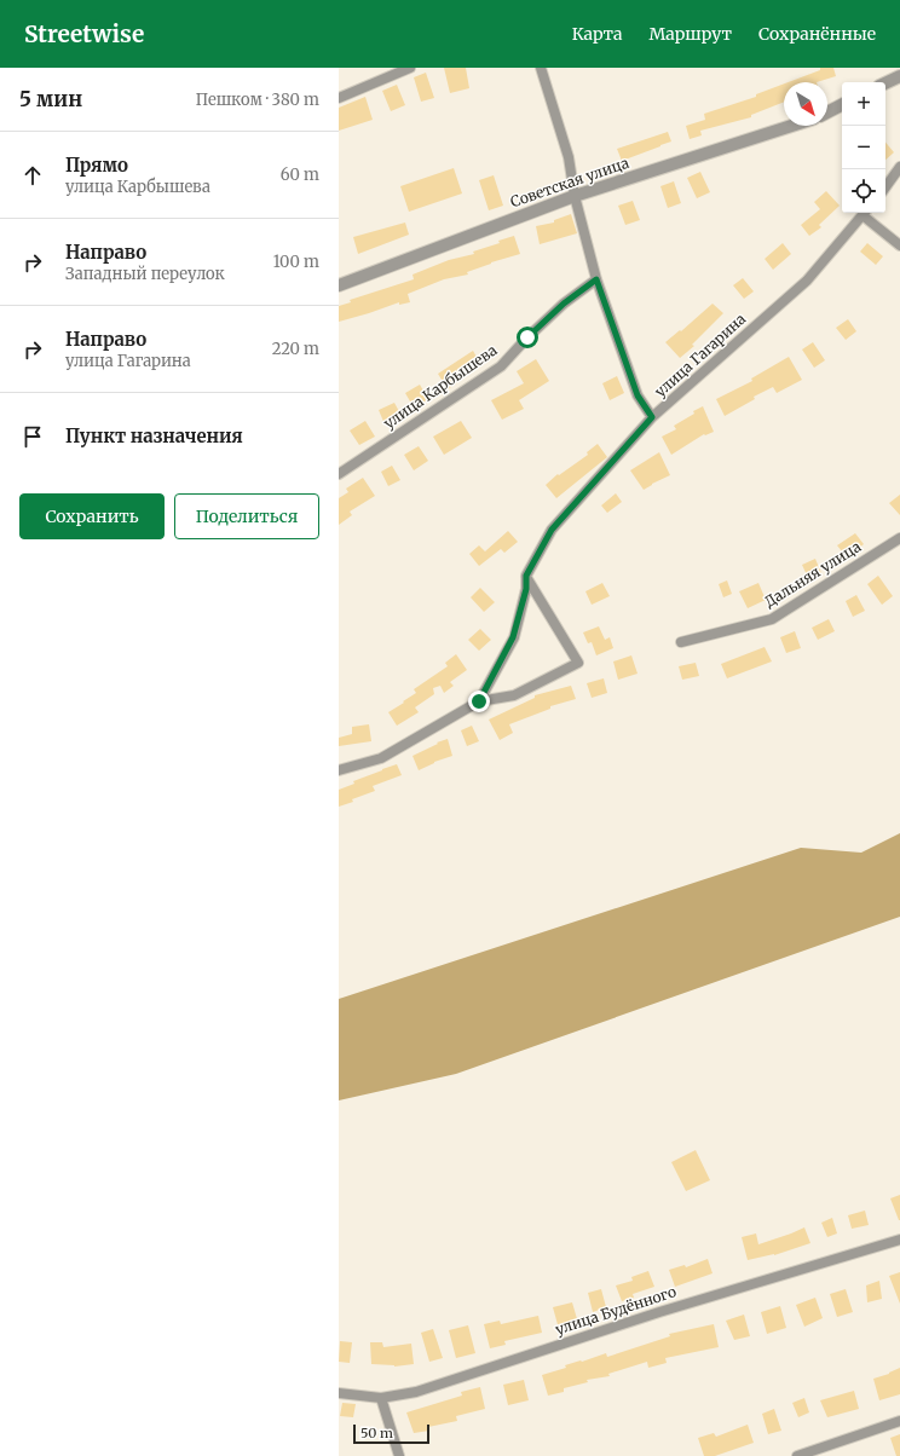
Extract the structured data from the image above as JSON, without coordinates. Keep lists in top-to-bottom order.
{
  "streets": {
    "street": [
      "Советская улица",
      "улица Гагарина",
      "улица Карбышева",
      "Дальняя улица",
      "улица Будённого"
    ]
  },
  "scale_bar": "50 m",
  "north": "bottom right",
  "page": {
    "header": "Streetwise",
    "nav": ["Карта", "Маршрут", "Сохранённые"],
    "heading": ["5 мин", "Пешком · 380 m"],
    "map_buttons": ["+", "−"],
    "list": [
      ["Прямо", "улица Карбышева", "60 m"],
      ["Направо", "Западный переулок", "100 m"],
      ["Направо", "улица Гагарина", "220 m"],
      "Пункт назначения"
    ],
    "buttons": ["Сохранить", "Поделиться"],
    "scale": "50 m"
  }
}
